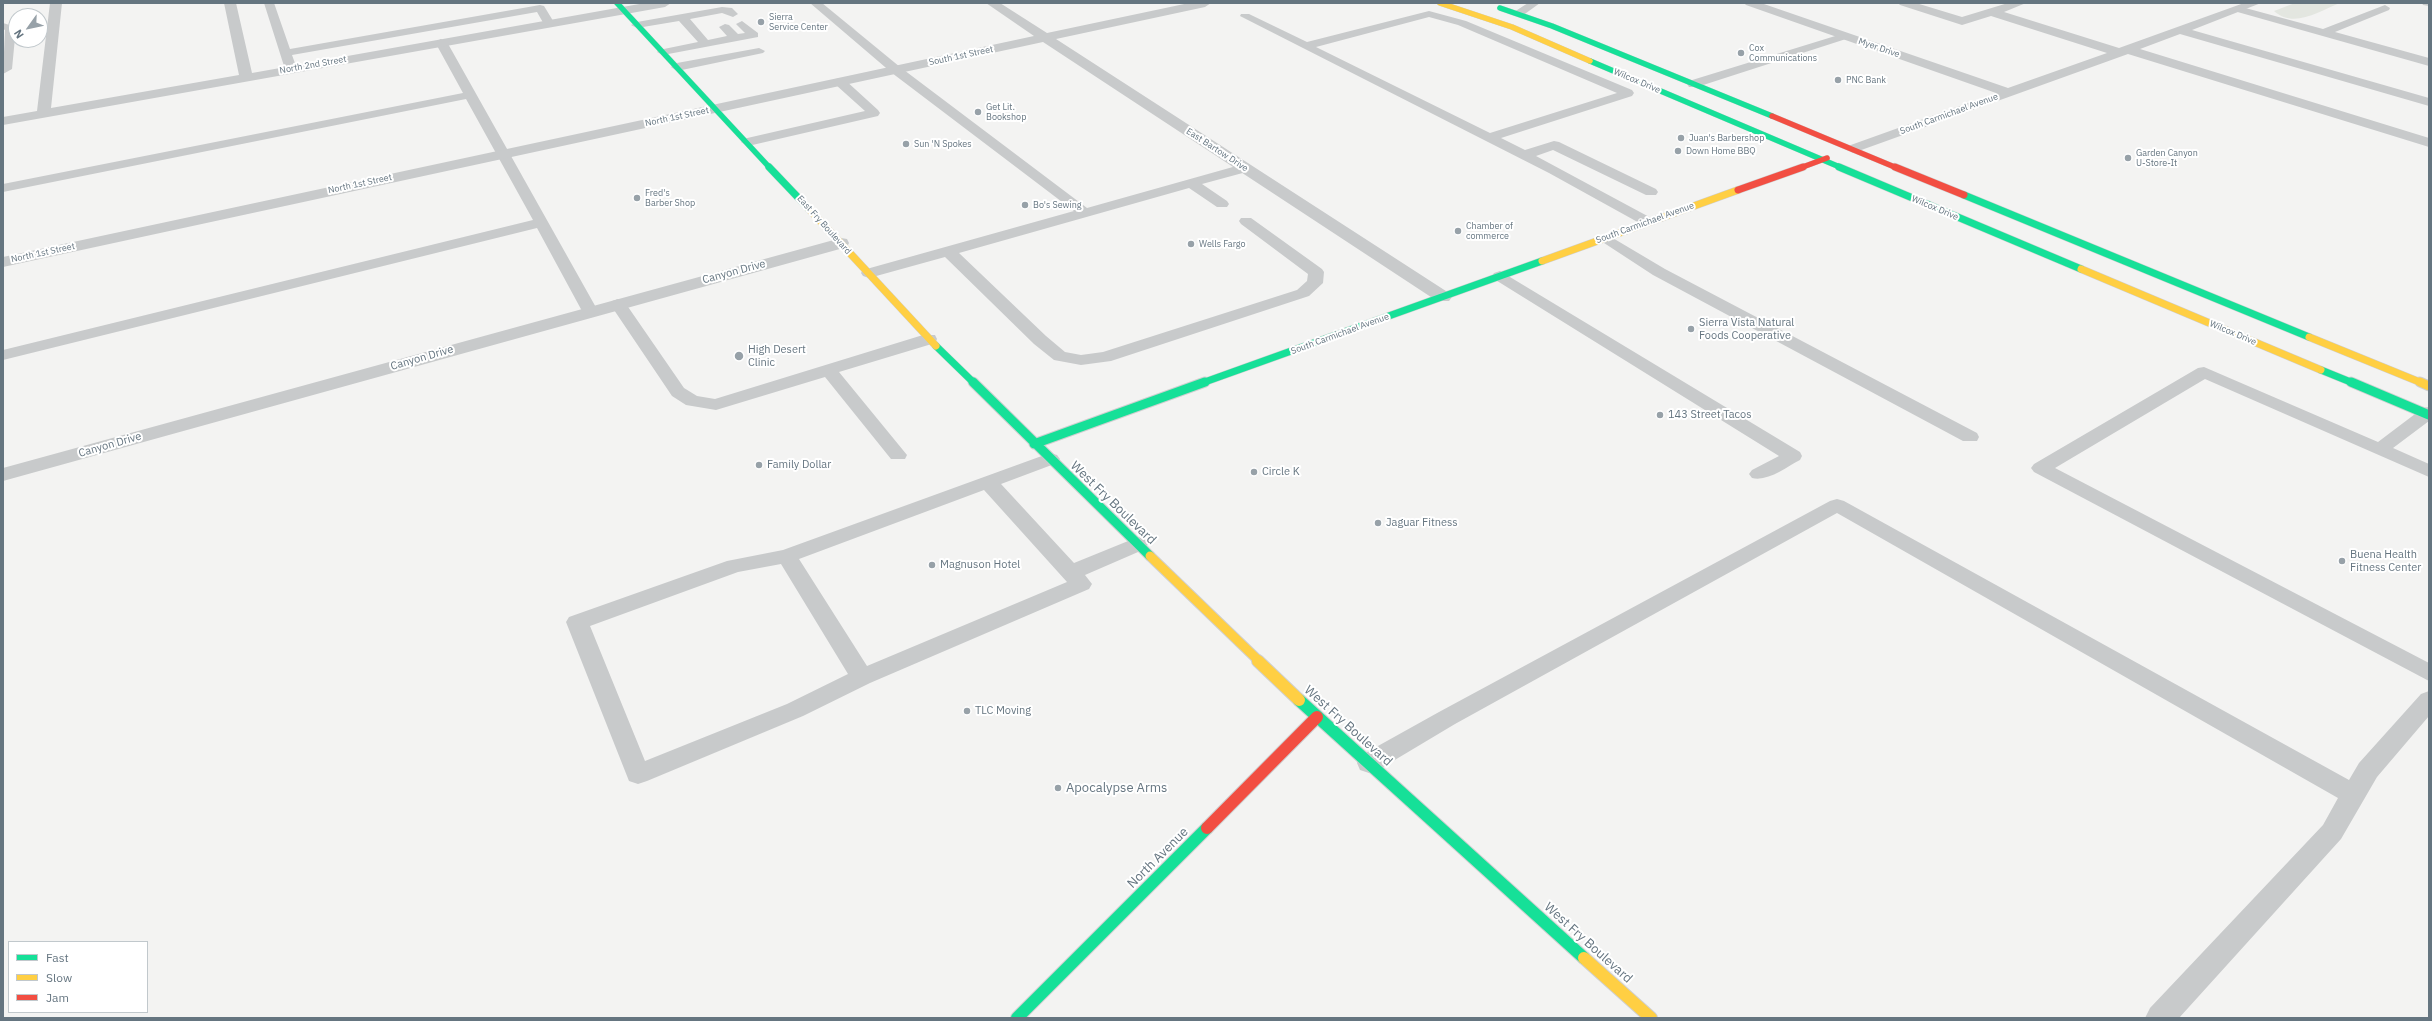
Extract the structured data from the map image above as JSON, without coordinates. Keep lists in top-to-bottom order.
{
  "streets": {
    "street": [
      "Myer Drive",
      "South 1st Street",
      "North 2nd Street",
      "Wilcox Drive",
      "South Carmichael Avenue",
      "North 1st Street",
      "East Bartow Drive",
      "East Fry Boulevard",
      "Canyon Drive",
      "West Fry Boulevard",
      "North Avenue"
    ]
  },
  "crossings": [
    ["Myer Drive", "South Carmichael Avenue"],
    ["South 1st Street", "North 1st Street"],
    ["South 1st Street", "East Bartow Drive"],
    ["South 1st Street", "East Fry Boulevard"],
    ["North 2nd Street", "East Fry Boulevard"],
    ["Wilcox Drive", "South Carmichael Avenue"],
    ["South Carmichael Avenue", "East Bartow Drive"],
    ["South Carmichael Avenue", "East Fry Boulevard"],
    ["South Carmichael Avenue", "West Fry Boulevard"],
    ["North 1st Street", "East Fry Boulevard"],
    ["East Fry Boulevard", "Canyon Drive"],
    ["East Fry Boulevard", "West Fry Boulevard"],
    ["West Fry Boulevard", "North Avenue"]
  ],
  "places": [
    "Sierra Service Center",
    "Cox Communications",
    "PNC Bank",
    "Get Lit. Bookshop",
    "Juan's Barbershop",
    "Sun 'N Spokes",
    "Down Home BBQ",
    "Garden Canyon U-Store-It",
    "Fred's Barber Shop",
    "Bo's Sewing",
    "Chamber of commerce",
    "Wells Fargo",
    "Sierra Vista Natural Foods Cooperative",
    "High Desert Clinic",
    "143 Street Tacos",
    "Family Dollar",
    "Circle K",
    "Jaguar Fitness",
    "Buena Health Fitness Center",
    "Magnuson Hotel",
    "TLC Moving",
    "Apocalypse Arms"
  ],
  "legend": ["Fast", "Slow", "Jam"],
  "north": "bottom left"
}
